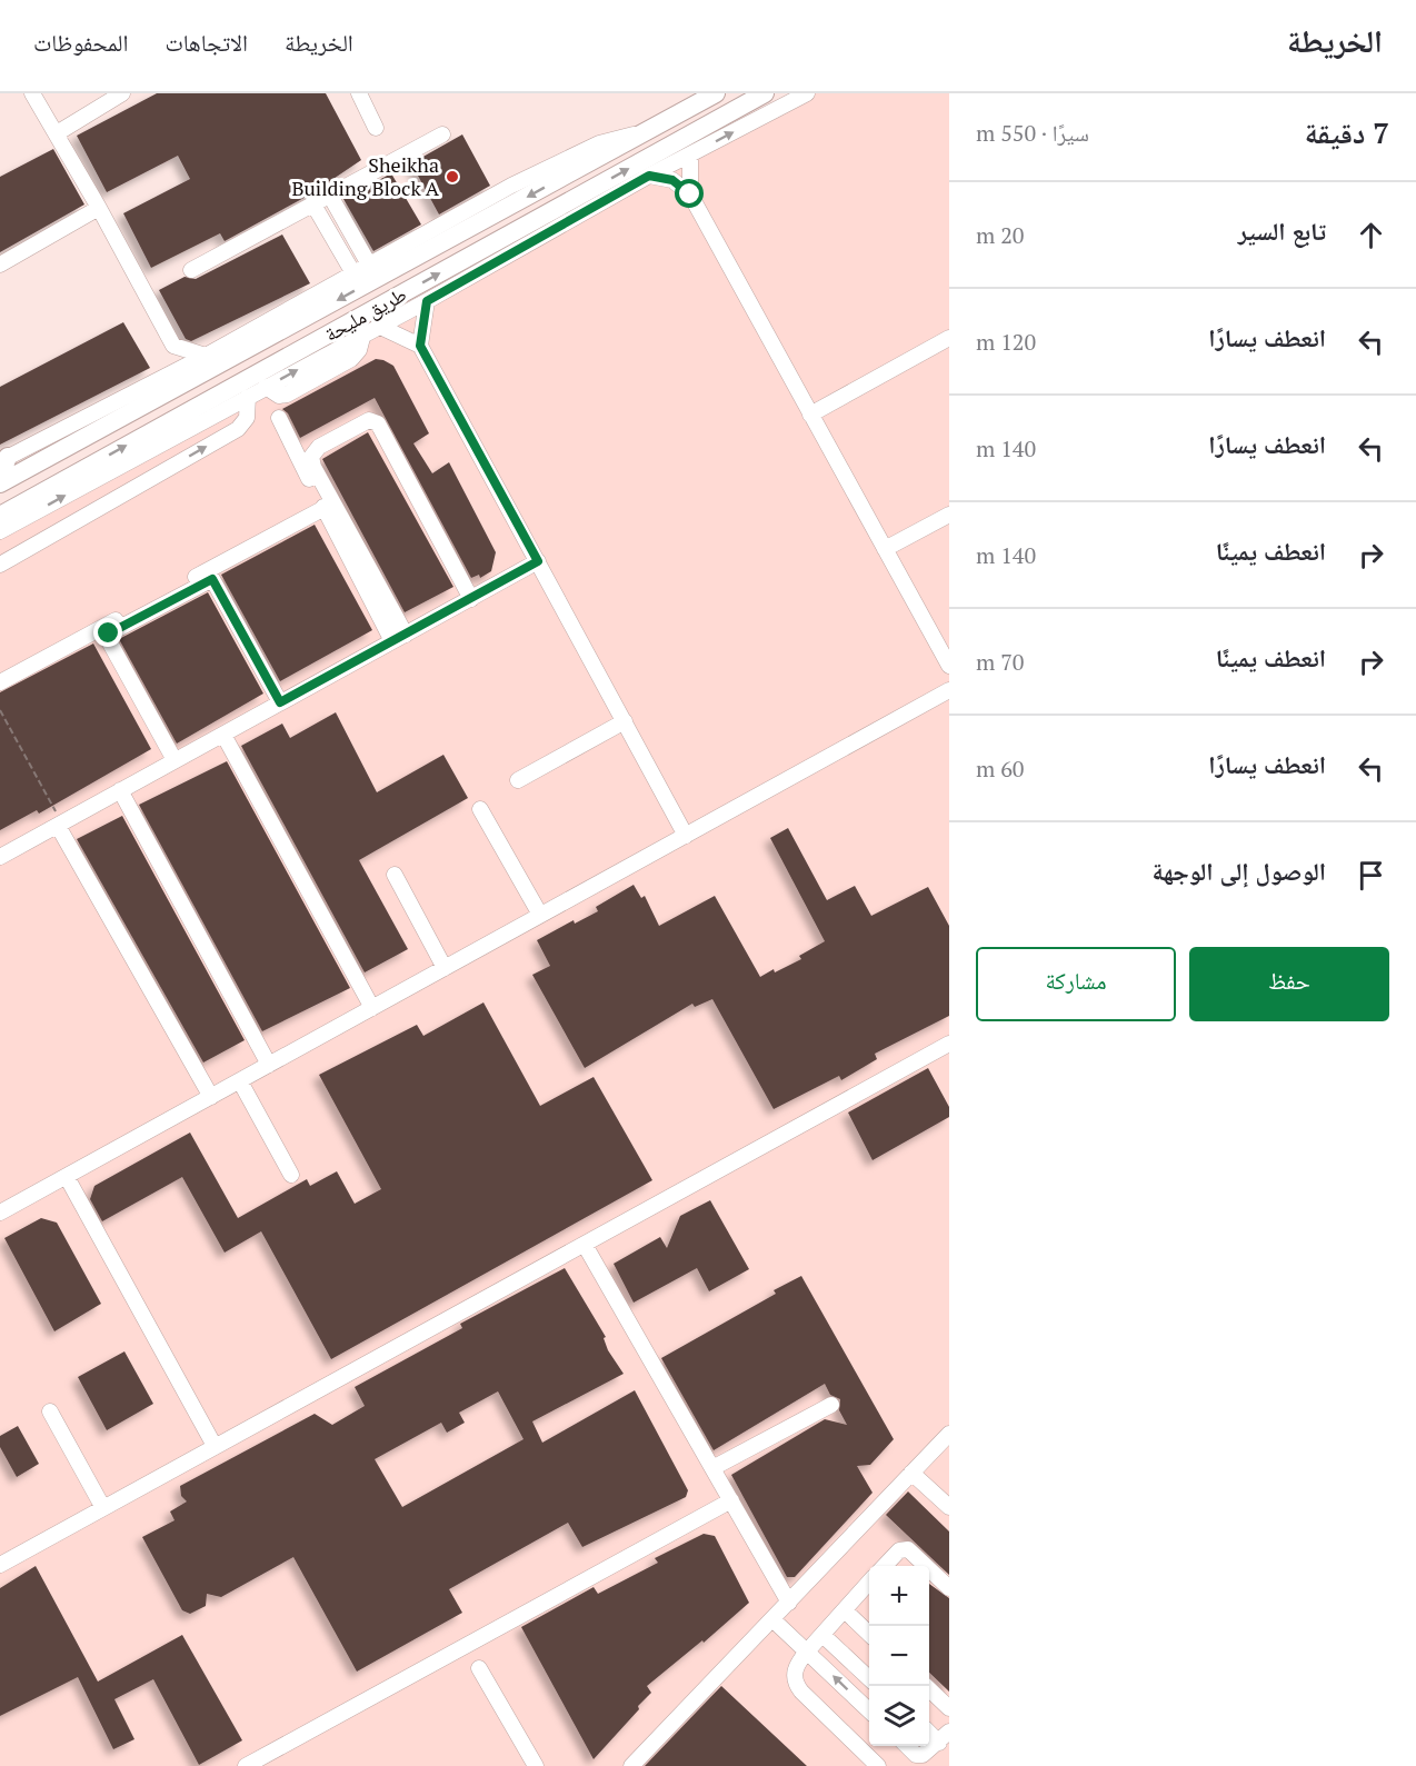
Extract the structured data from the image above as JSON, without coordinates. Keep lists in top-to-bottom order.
{
  "streets": {
    "main road": ["طريق مليحة"]
  },
  "places": ["Sheikha Building Block A"],
  "page": {
    "header": "الخريطة",
    "nav": ["الخريطة", "الاتجاهات", "المحفوظات"],
    "heading": ["7 دقيقة", "سيرًا · 550 m"],
    "list": [
      ["تابع السير", "20 m"],
      ["انعطف يسارًا", "120 m"],
      ["انعطف يسارًا", "140 m"],
      ["انعطف يمينًا", "140 m"],
      ["انعطف يمينًا", "70 m"],
      ["انعطف يسارًا", "60 m"],
      "الوصول إلى الوجهة"
    ],
    "buttons": ["حفظ", "مشاركة"],
    "map_buttons": ["+", "−"]
  }
}
